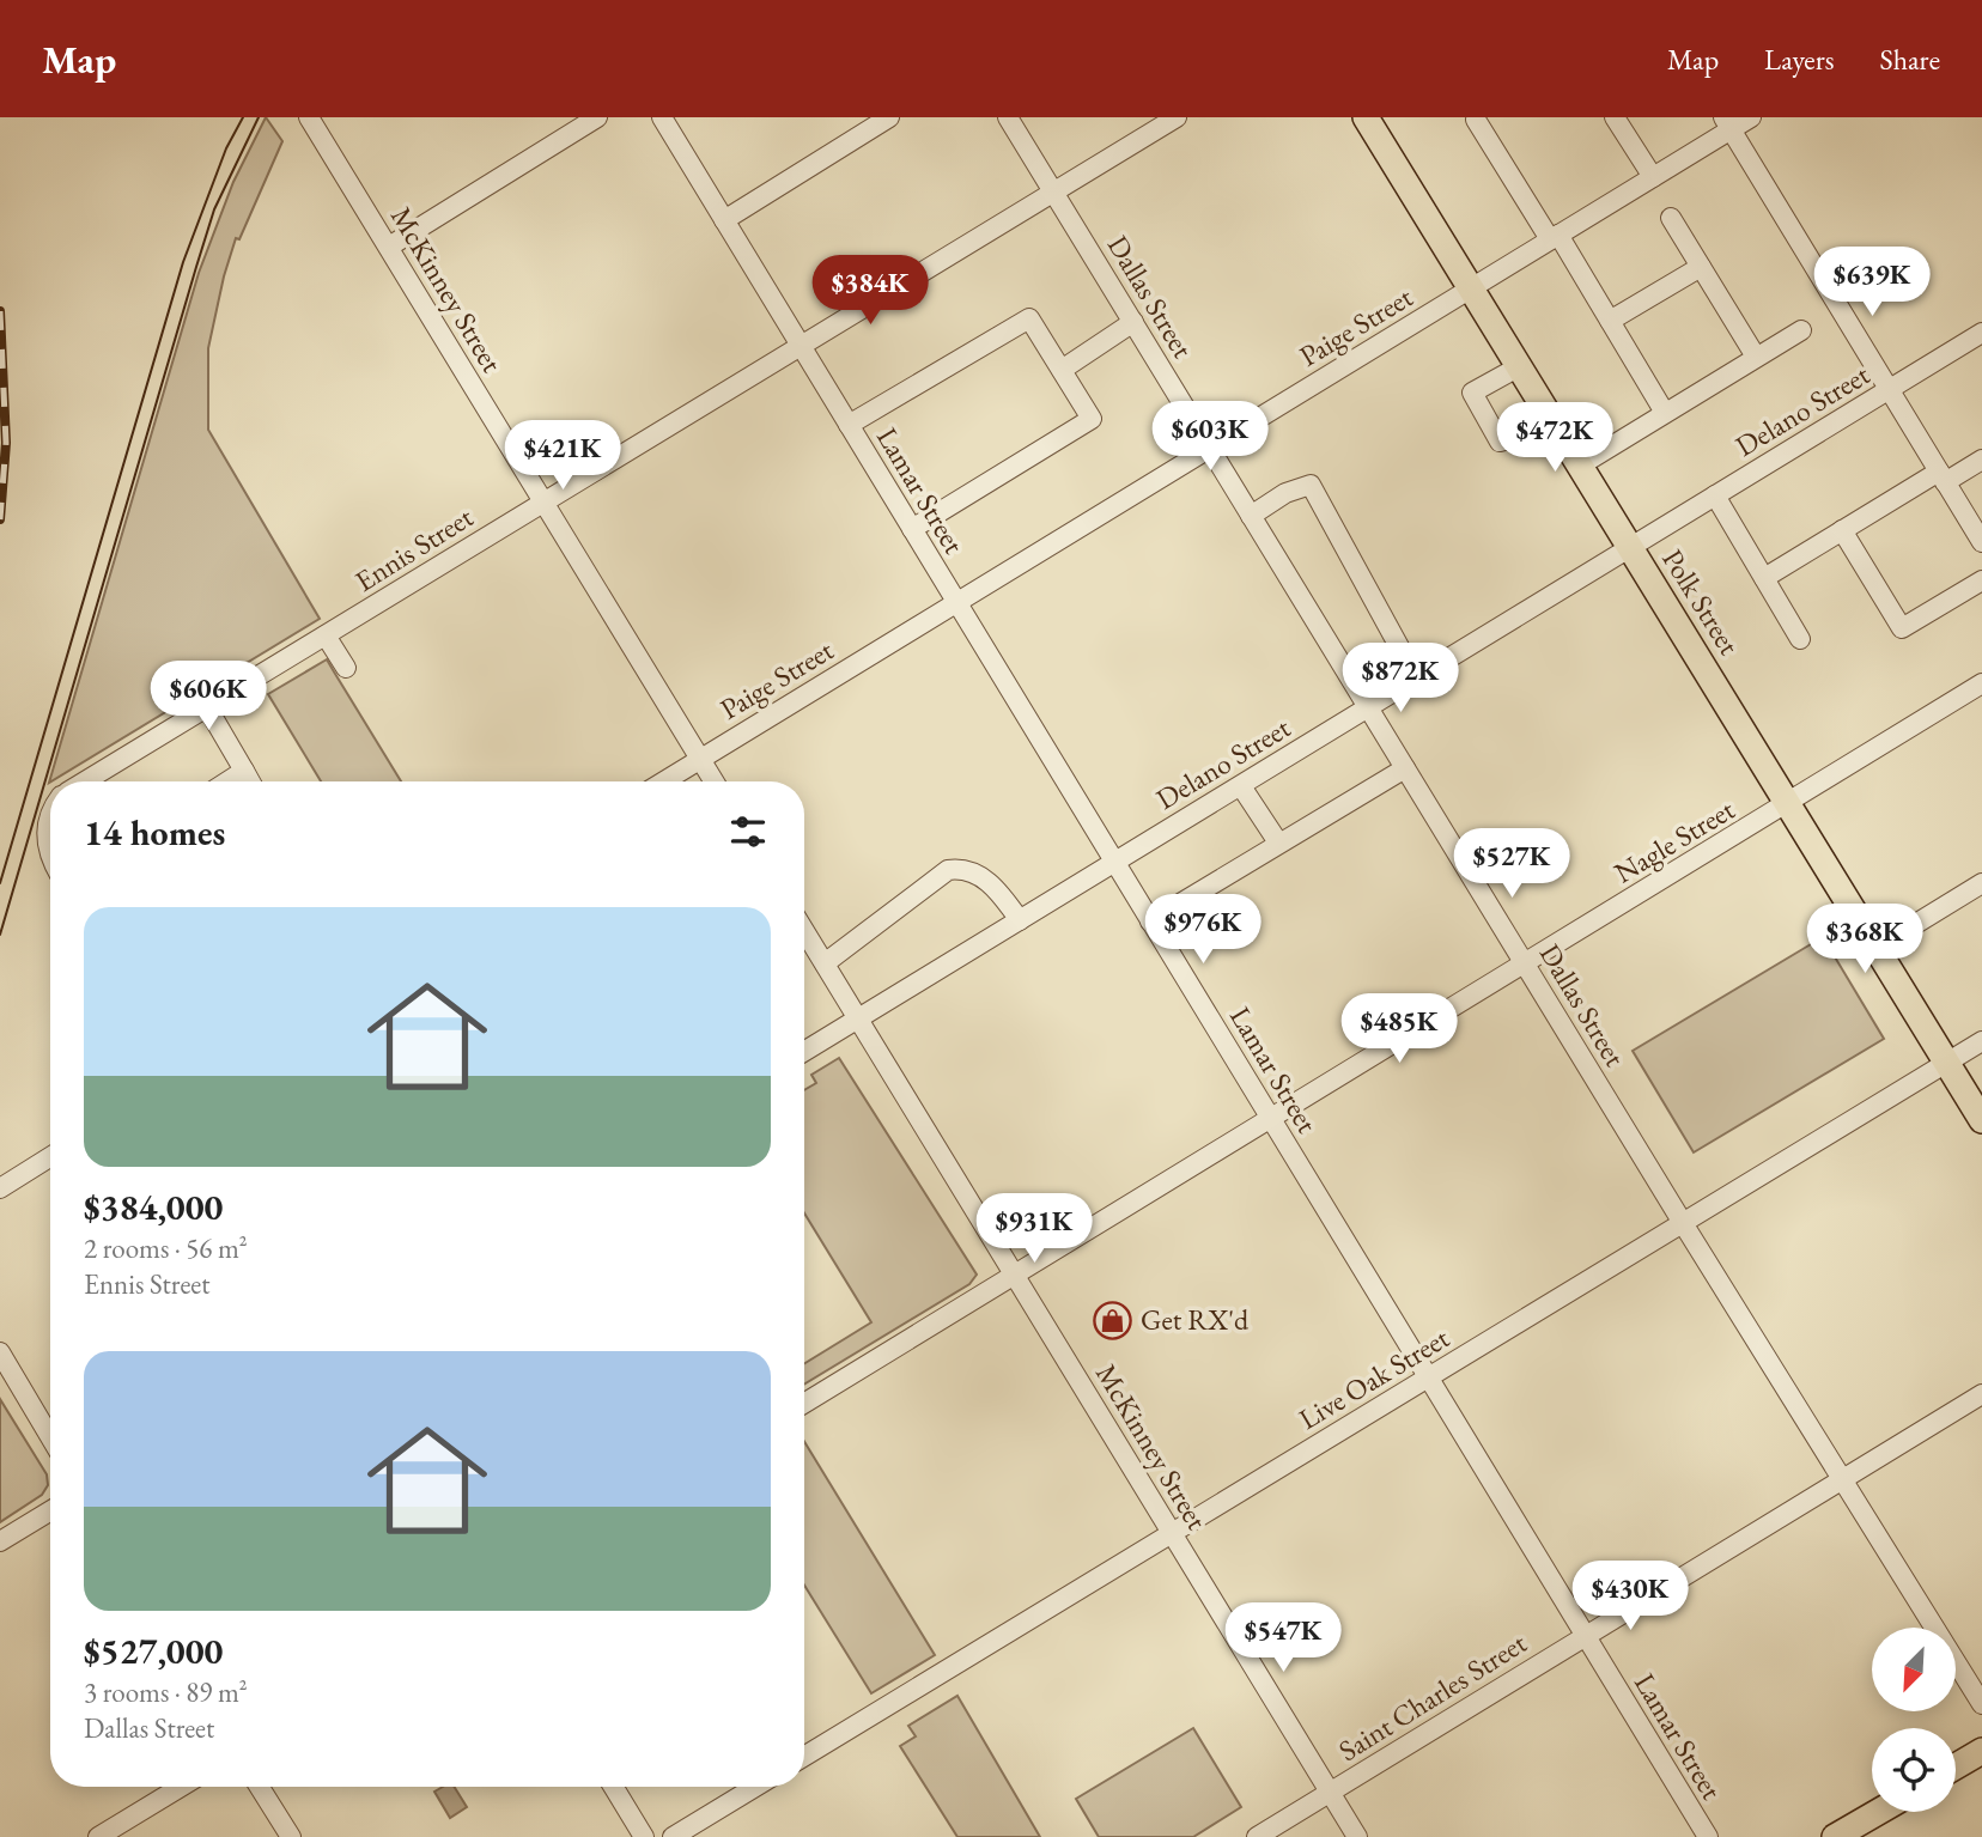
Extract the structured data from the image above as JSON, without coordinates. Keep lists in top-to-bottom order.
{
  "streets": {
    "main road": ["Polk Street"],
    "street": [
      "McKinney Street",
      "Dallas Street",
      "Paige Street",
      "Delano Street",
      "Lamar Street",
      "Ennis Street",
      "Nagle Street",
      "Live Oak Street",
      "Saint Charles Street"
    ]
  },
  "crossings": [
    ["McKinney Street", "Paige Street"],
    ["McKinney Street", "Delano Street"],
    ["McKinney Street", "Ennis Street"],
    ["McKinney Street", "Nagle Street"],
    ["McKinney Street", "Live Oak Street"],
    ["McKinney Street", "Saint Charles Street"],
    ["Dallas Street", "Paige Street"],
    ["Dallas Street", "Delano Street"],
    ["Dallas Street", "Ennis Street"],
    ["Dallas Street", "Nagle Street"],
    ["Dallas Street", "Live Oak Street"],
    ["Dallas Street", "Saint Charles Street"],
    ["Paige Street", "Lamar Street"],
    ["Paige Street", "Polk Street"],
    ["Delano Street", "Lamar Street"],
    ["Delano Street", "Polk Street"],
    ["Lamar Street", "Ennis Street"],
    ["Lamar Street", "Nagle Street"],
    ["Lamar Street", "Live Oak Street"],
    ["Lamar Street", "Saint Charles Street"],
    ["Polk Street", "Nagle Street"],
    ["Polk Street", "Live Oak Street"]
  ],
  "places": {
    "shop": ["Get RX'd"]
  },
  "north": "bottom left",
  "page": {
    "header": "Map",
    "nav": ["Map", "Layers", "Share"],
    "price": [
      "$639K",
      "$384K",
      "$603K",
      "$472K",
      "$421K",
      "$872K",
      "$606K",
      "$527K",
      "$976K",
      "$368K",
      "$485K",
      "$931K",
      "$430K",
      "$547K"
    ],
    "heading": "14 homes",
    "list": [
      {
        "name": "$384,000",
        "note": "2 rooms · 56 m² · Ennis Street"
      },
      {
        "name": "$527,000",
        "note": "3 rooms · 89 m² · Dallas Street"
      }
    ]
  }
}
